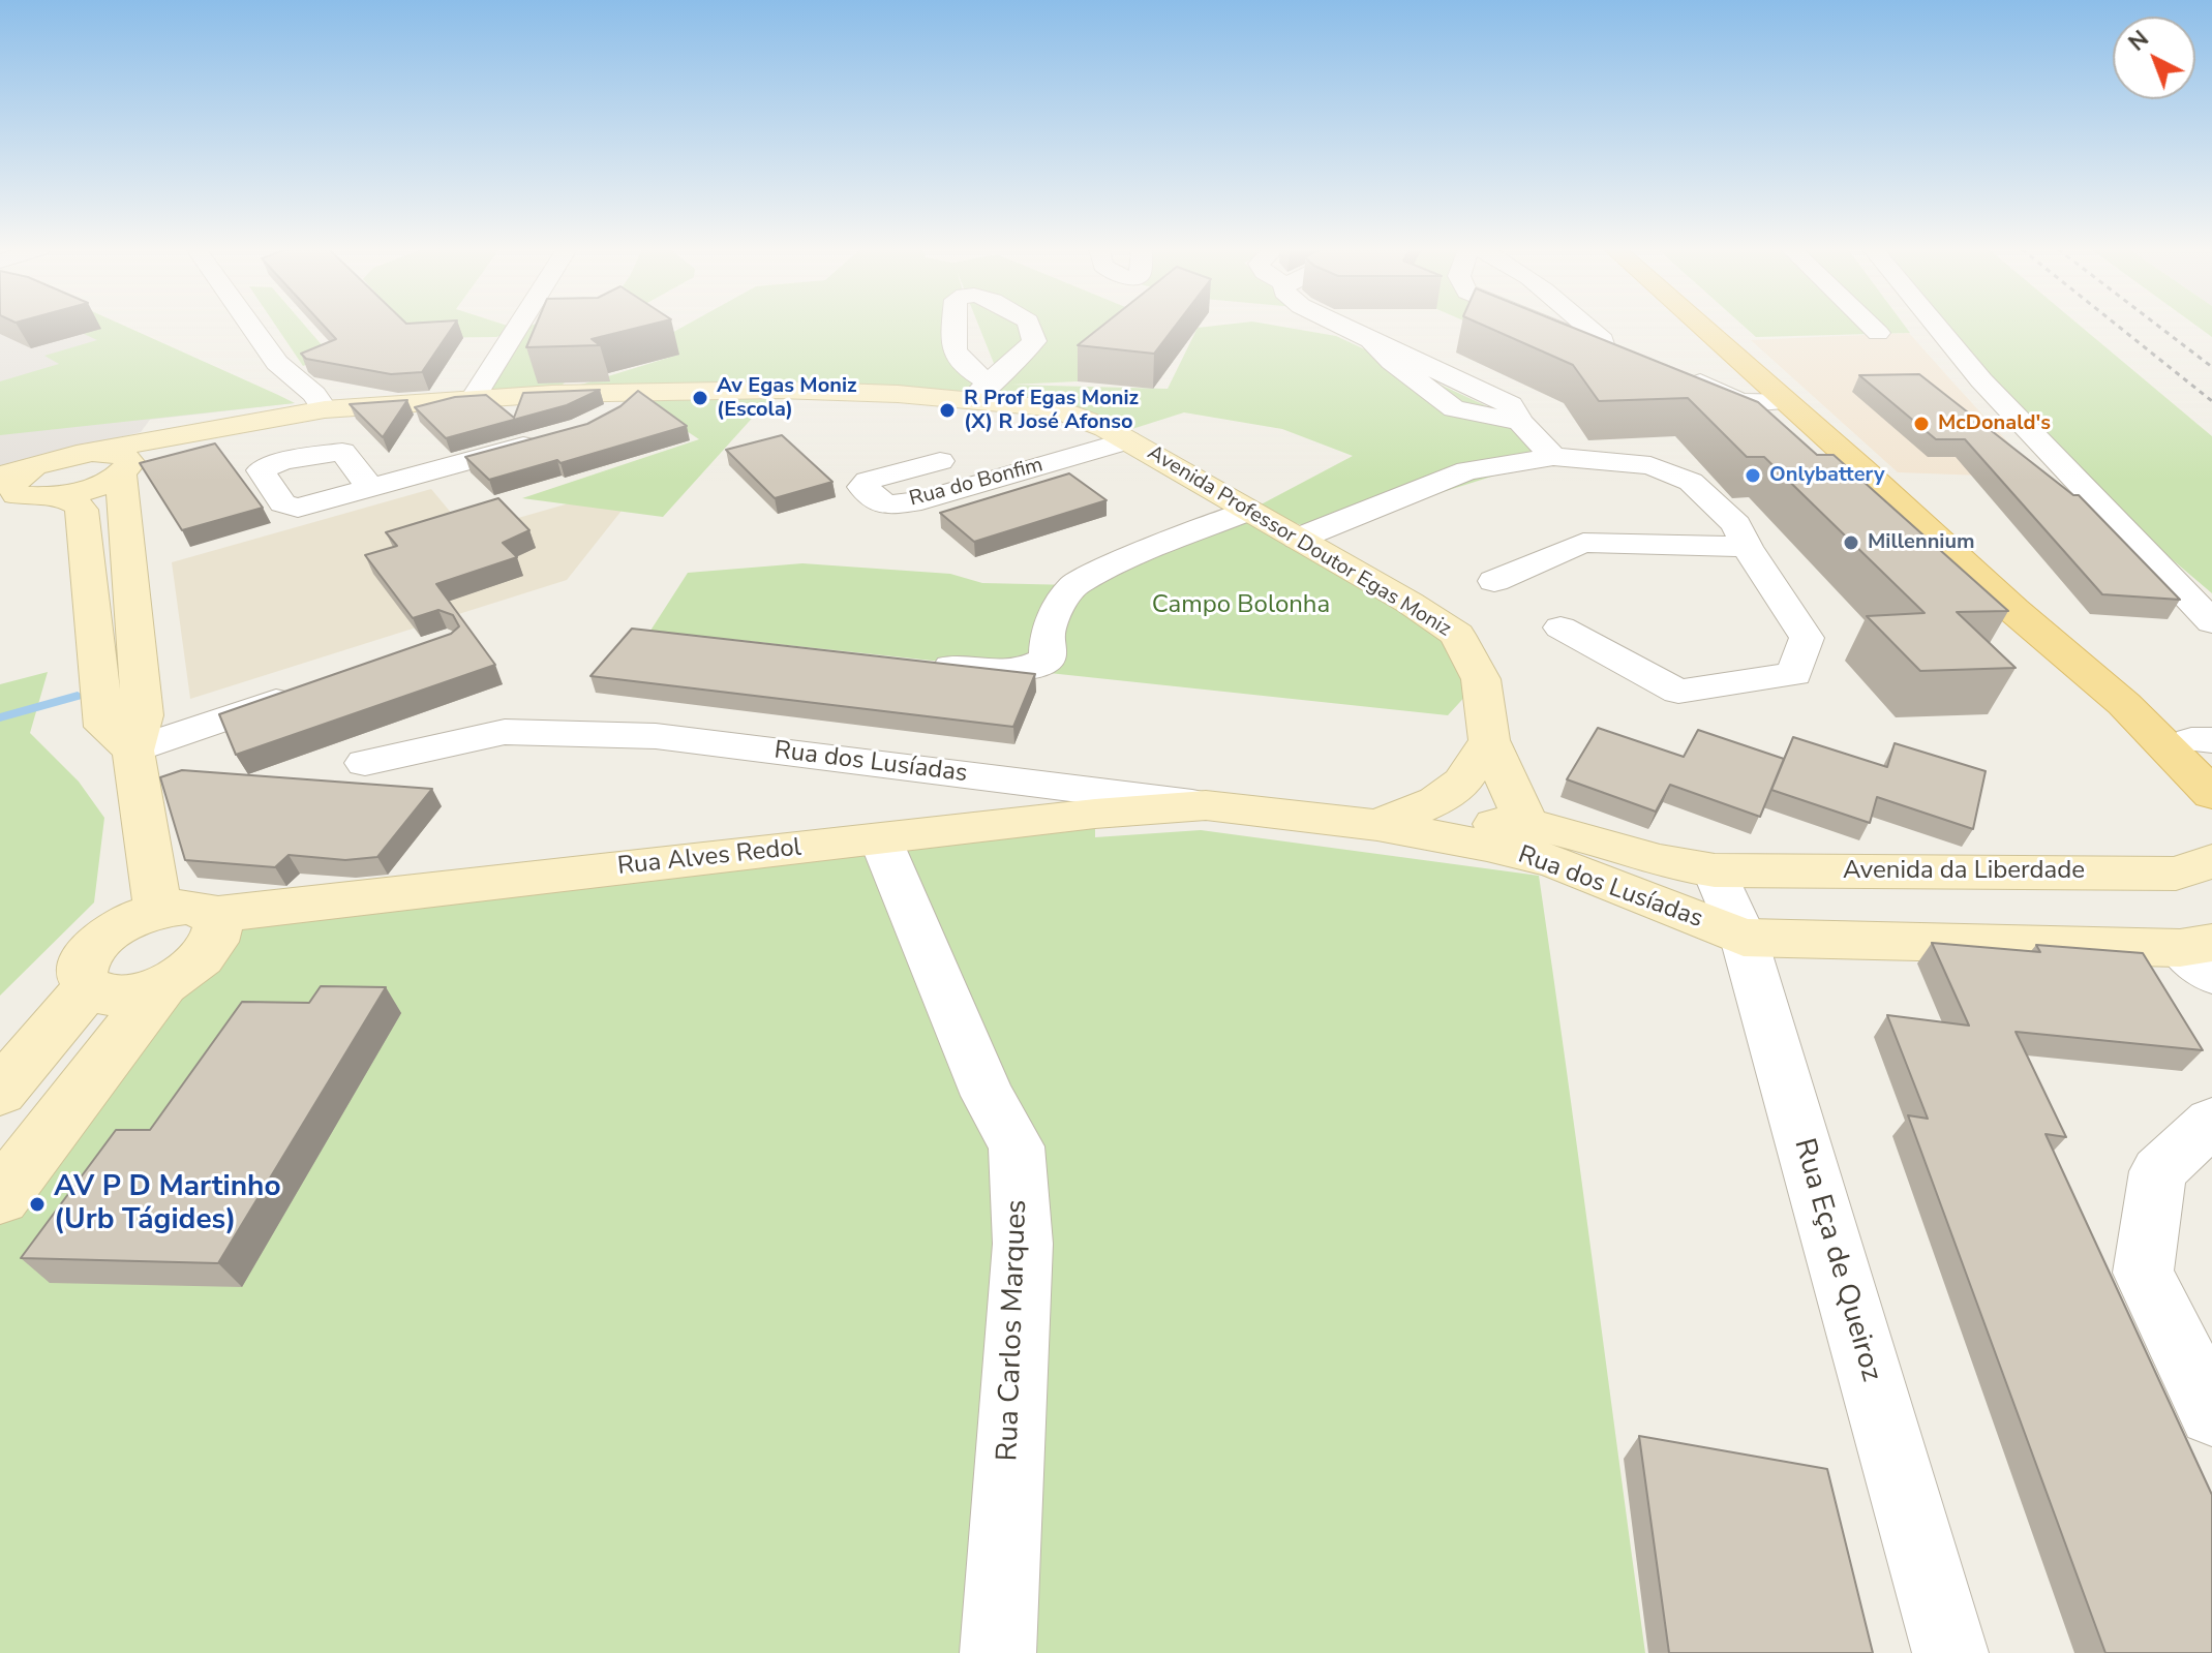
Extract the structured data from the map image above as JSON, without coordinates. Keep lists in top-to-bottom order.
{
  "streets": {
    "street": [
      "Rua do Bonfim",
      "Avenida Professor Doutor Egas Moniz",
      "Rua dos Lusíadas",
      "Rua Alves Redol",
      "Avenida da Liberdade",
      "Rua Eça de Queiroz",
      "Rua Carlos Marques"
    ]
  },
  "crossings": [
    ["Rua do Bonfim", "Avenida Professor Doutor Egas Moniz"],
    ["Avenida Professor Doutor Egas Moniz", "Rua dos Lusíadas"],
    ["Rua dos Lusíadas", "Rua Alves Redol"],
    ["Rua dos Lusíadas", "Avenida da Liberdade"],
    ["Rua dos Lusíadas", "Rua Eça de Queiroz"],
    ["Rua Alves Redol", "Rua Carlos Marques"],
    ["Avenida da Liberdade", "Rua Eça de Queiroz"]
  ],
  "parks": ["Campo Bolonha"],
  "places": [
    "Av Egas Moniz (Escola)",
    "R Prof Egas Moniz (X) R José Afonso",
    "McDonald's",
    "Onlybattery",
    "Millennium",
    "AV P D Martinho (Urb Tágides)"
  ],
  "north": "top left"
}
